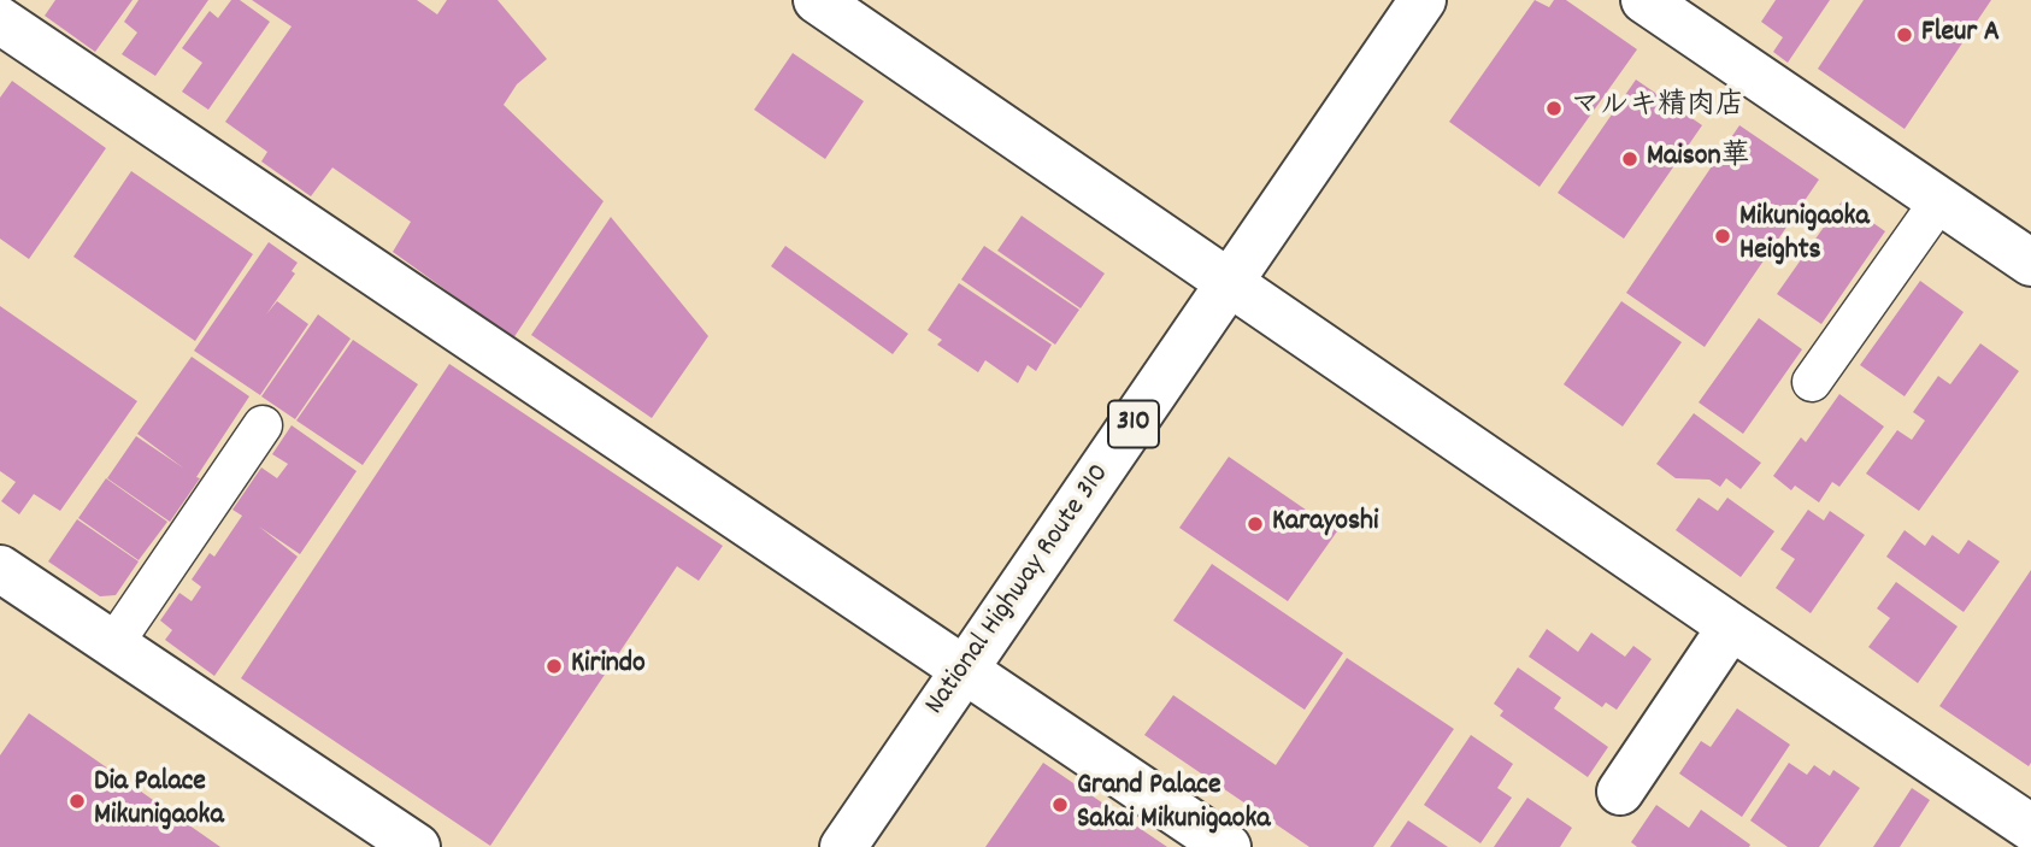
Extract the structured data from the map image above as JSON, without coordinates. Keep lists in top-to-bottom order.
{
  "streets": {
    "main road": ["310", "National Highway Route 310"]
  },
  "places": [
    "Fleur A",
    "マルキ精肉店",
    "Maison華",
    "Mikunigaoka Heights",
    "Karayoshi",
    "Kirindo",
    "Dia Palace Mikunigaoka",
    "Grand Palace Sakai Mikunigaoka"
  ]
}
